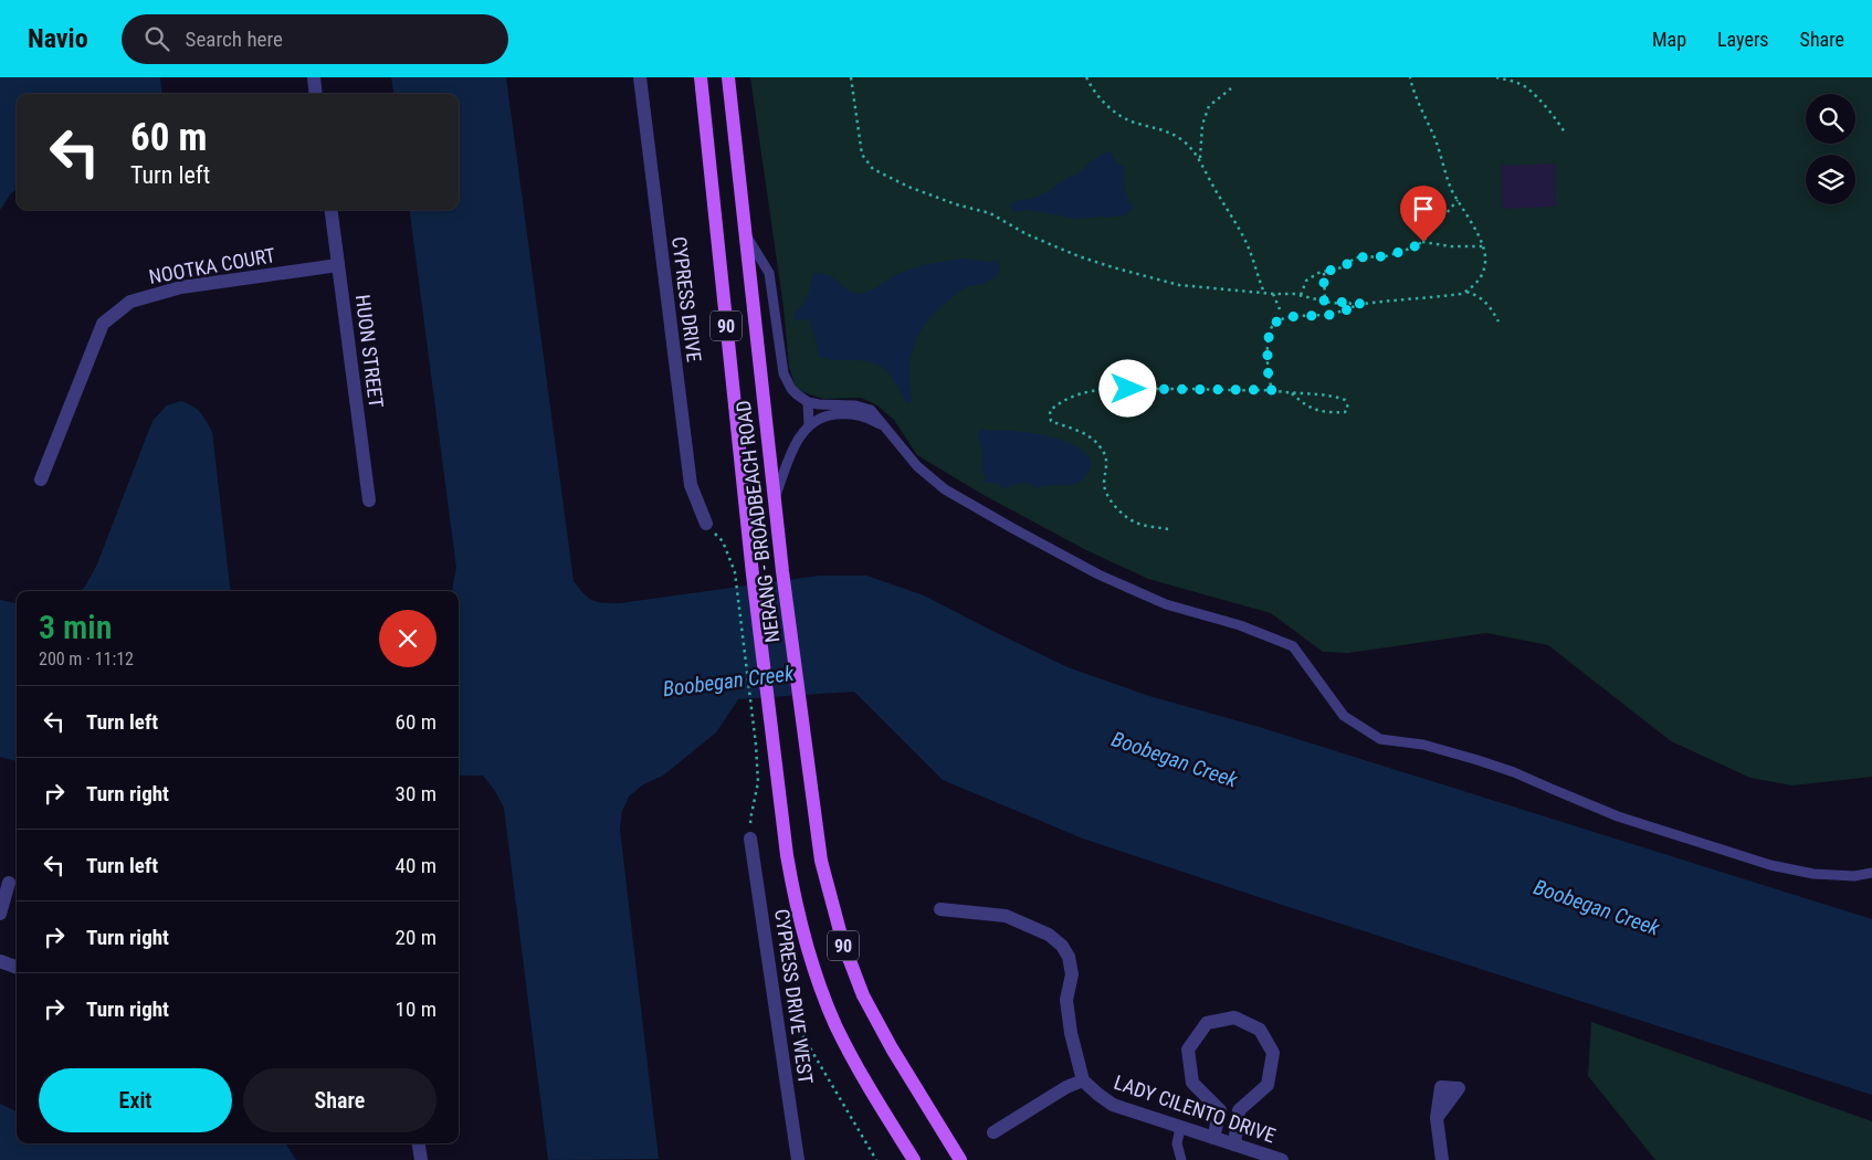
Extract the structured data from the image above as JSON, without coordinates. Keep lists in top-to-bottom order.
{
  "streets": {
    "main road": ["90", "NERANG - BROADBEACH ROAD"],
    "street": [
      "NOOTKA COURT",
      "CYPRESS DRIVE",
      "HUON STREET",
      "CYPRESS DRIVE WEST",
      "LADY CILENTO DRIVE"
    ]
  },
  "crossings": [
    ["NOOTKA COURT", "HUON STREET"]
  ],
  "water": ["Boobegan Creek"],
  "page": {
    "header": "Navio",
    "search": "Search here",
    "nav": ["Map", "Layers", "Share"],
    "turn": ["60 m", "Turn left"],
    "heading": ["3 min", "200 m · 11:12"],
    "list": [
      {
        "name": "Turn left",
        "value": "60 m"
      },
      {
        "name": "Turn right",
        "value": "30 m"
      },
      {
        "name": "Turn left",
        "value": "40 m"
      },
      {
        "name": "Turn right",
        "value": "20 m"
      },
      {
        "name": "Turn right",
        "value": "10 m"
      }
    ],
    "buttons": ["Exit", "Share"]
  }
}
